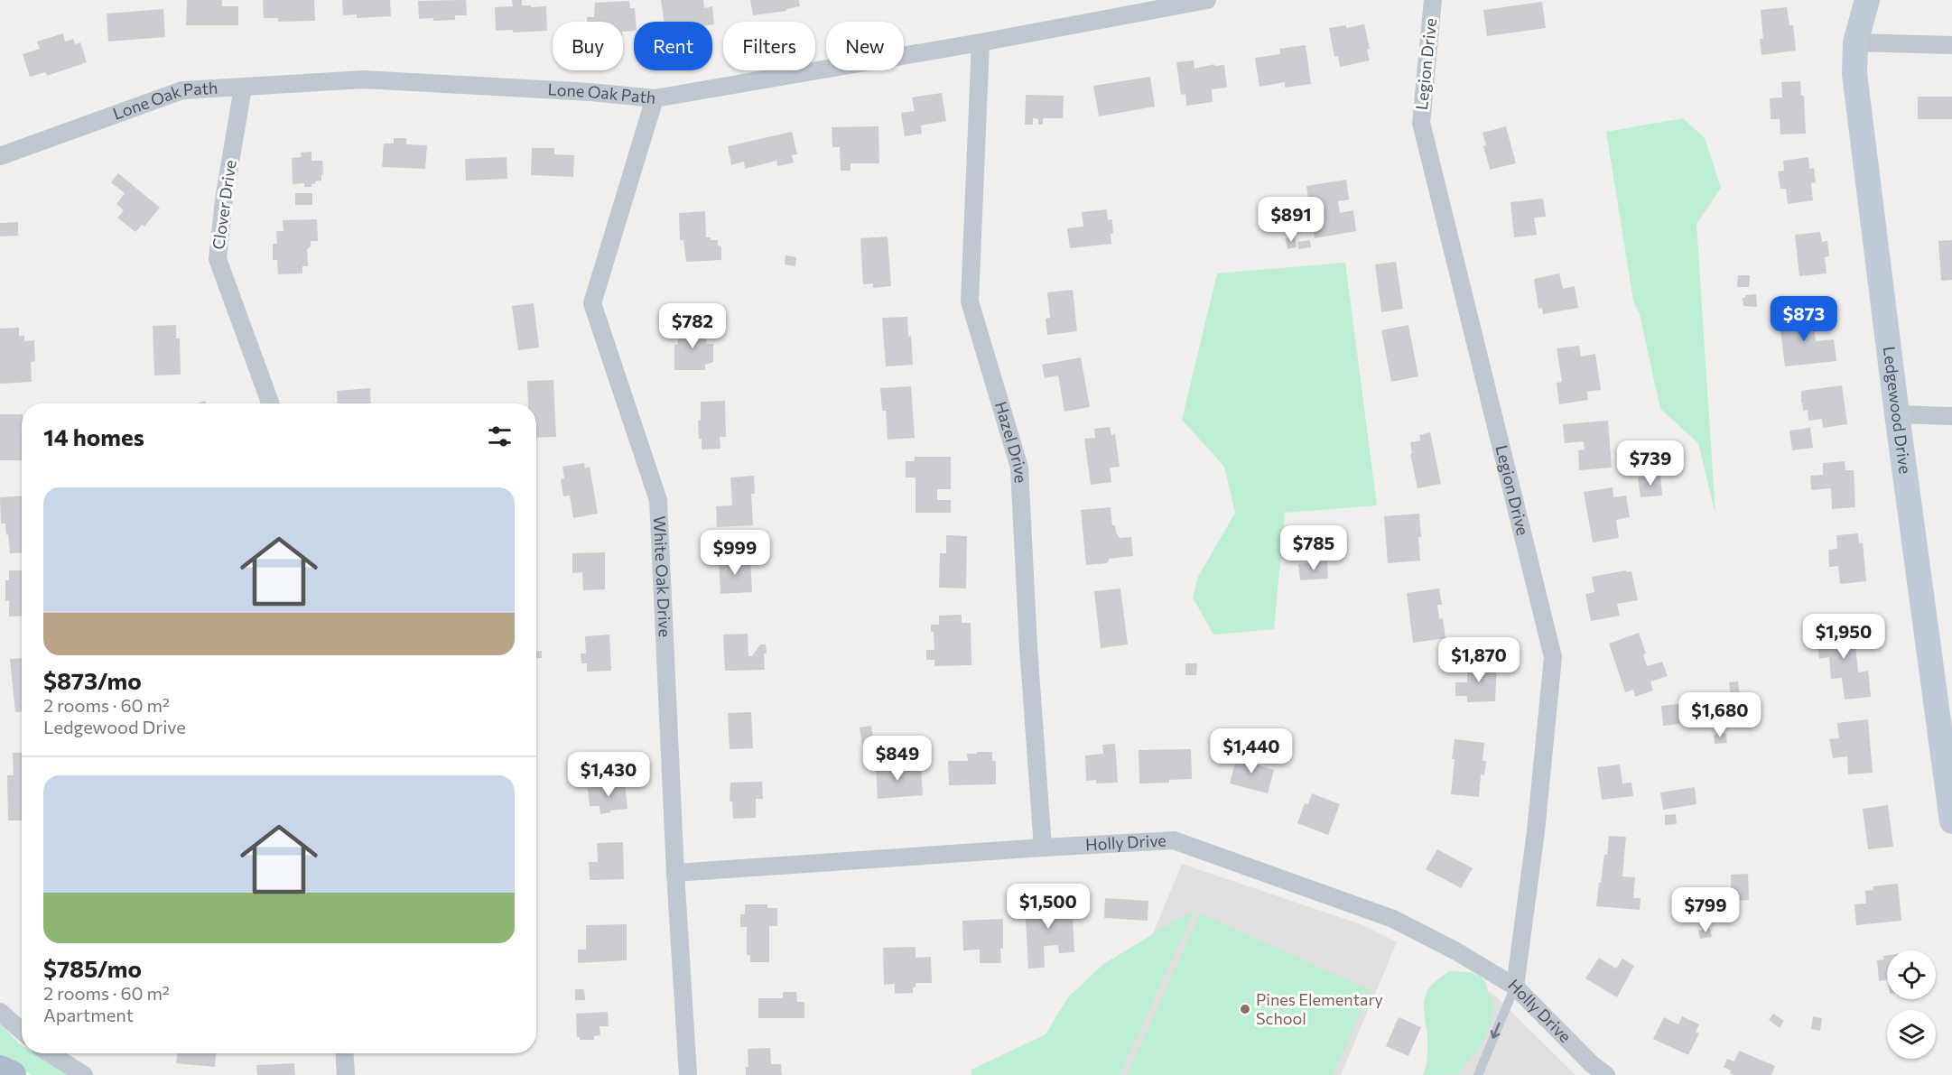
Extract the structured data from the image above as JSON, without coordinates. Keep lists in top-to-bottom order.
{
  "streets": {
    "street": [
      "Legion Drive",
      "Lone Oak Path",
      "Clover Drive",
      "Ledgewood Drive",
      "Hazel Drive",
      "White Oak Drive",
      "Holly Drive"
    ]
  },
  "crossings": [
    ["Legion Drive", "Holly Drive"],
    ["Lone Oak Path", "Clover Drive"],
    ["Lone Oak Path", "Hazel Drive"],
    ["Lone Oak Path", "White Oak Drive"],
    ["Hazel Drive", "Holly Drive"],
    ["White Oak Drive", "Holly Drive"]
  ],
  "places": ["Pines Elementary School"],
  "page": {
    "chip": [
      "Buy",
      "Rent",
      "Filters",
      "New"
    ],
    "price": [
      "$891",
      "$873",
      "$782",
      "$739",
      "$785",
      "$999",
      "$1,950",
      "$1,870",
      "$1,680",
      "$1,440",
      "$849",
      "$1,430",
      "$1,500",
      "$799"
    ],
    "heading": "14 homes",
    "list": [
      {
        "name": "$873/mo",
        "note": "2 rooms · 60 m² · Ledgewood Drive"
      },
      {
        "name": "$785/mo",
        "note": "2 rooms · 60 m² · Apartment"
      }
    ]
  }
}
